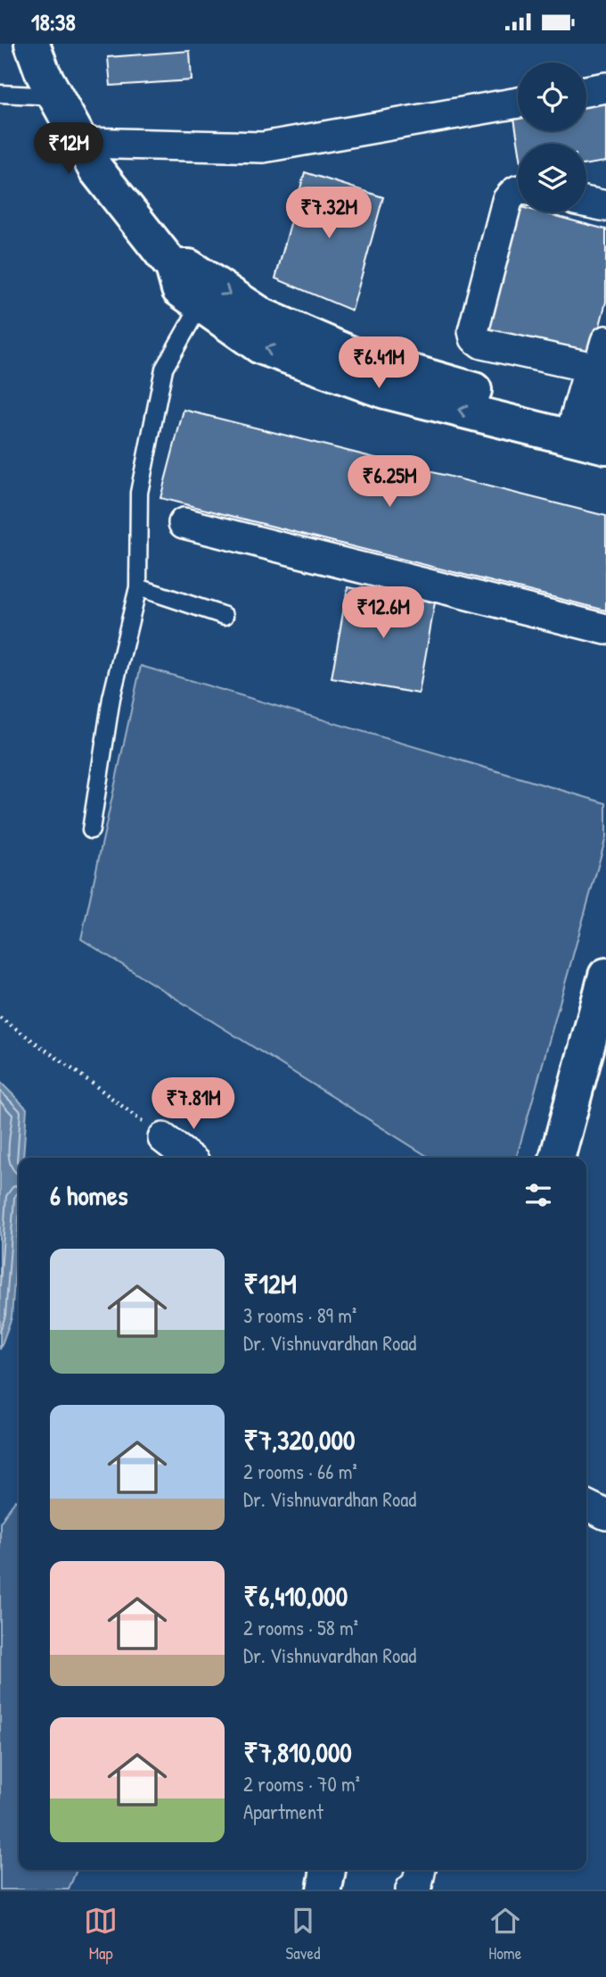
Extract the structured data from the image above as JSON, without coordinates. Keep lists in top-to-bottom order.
{
  "page": {
    "status": "18:38",
    "price": [
      "₹12M",
      "₹7.32M",
      "₹6.41M",
      "₹6.25M",
      "₹12.6M",
      "₹7.81M"
    ],
    "heading": "6 homes",
    "list": [
      {
        "name": "₹12M",
        "note": "3 rooms · 89 m² · Dr. Vishnuvardhan Road"
      },
      {
        "name": "₹7,320,000",
        "note": "2 rooms · 66 m² · Dr. Vishnuvardhan Road"
      },
      {
        "name": "₹6,410,000",
        "note": "2 rooms · 58 m² · Dr. Vishnuvardhan Road"
      },
      {
        "name": "₹7,810,000",
        "note": "2 rooms · 70 m² · Apartment"
      }
    ],
    "tabs": ["Map", "Saved", "Home"]
  }
}
